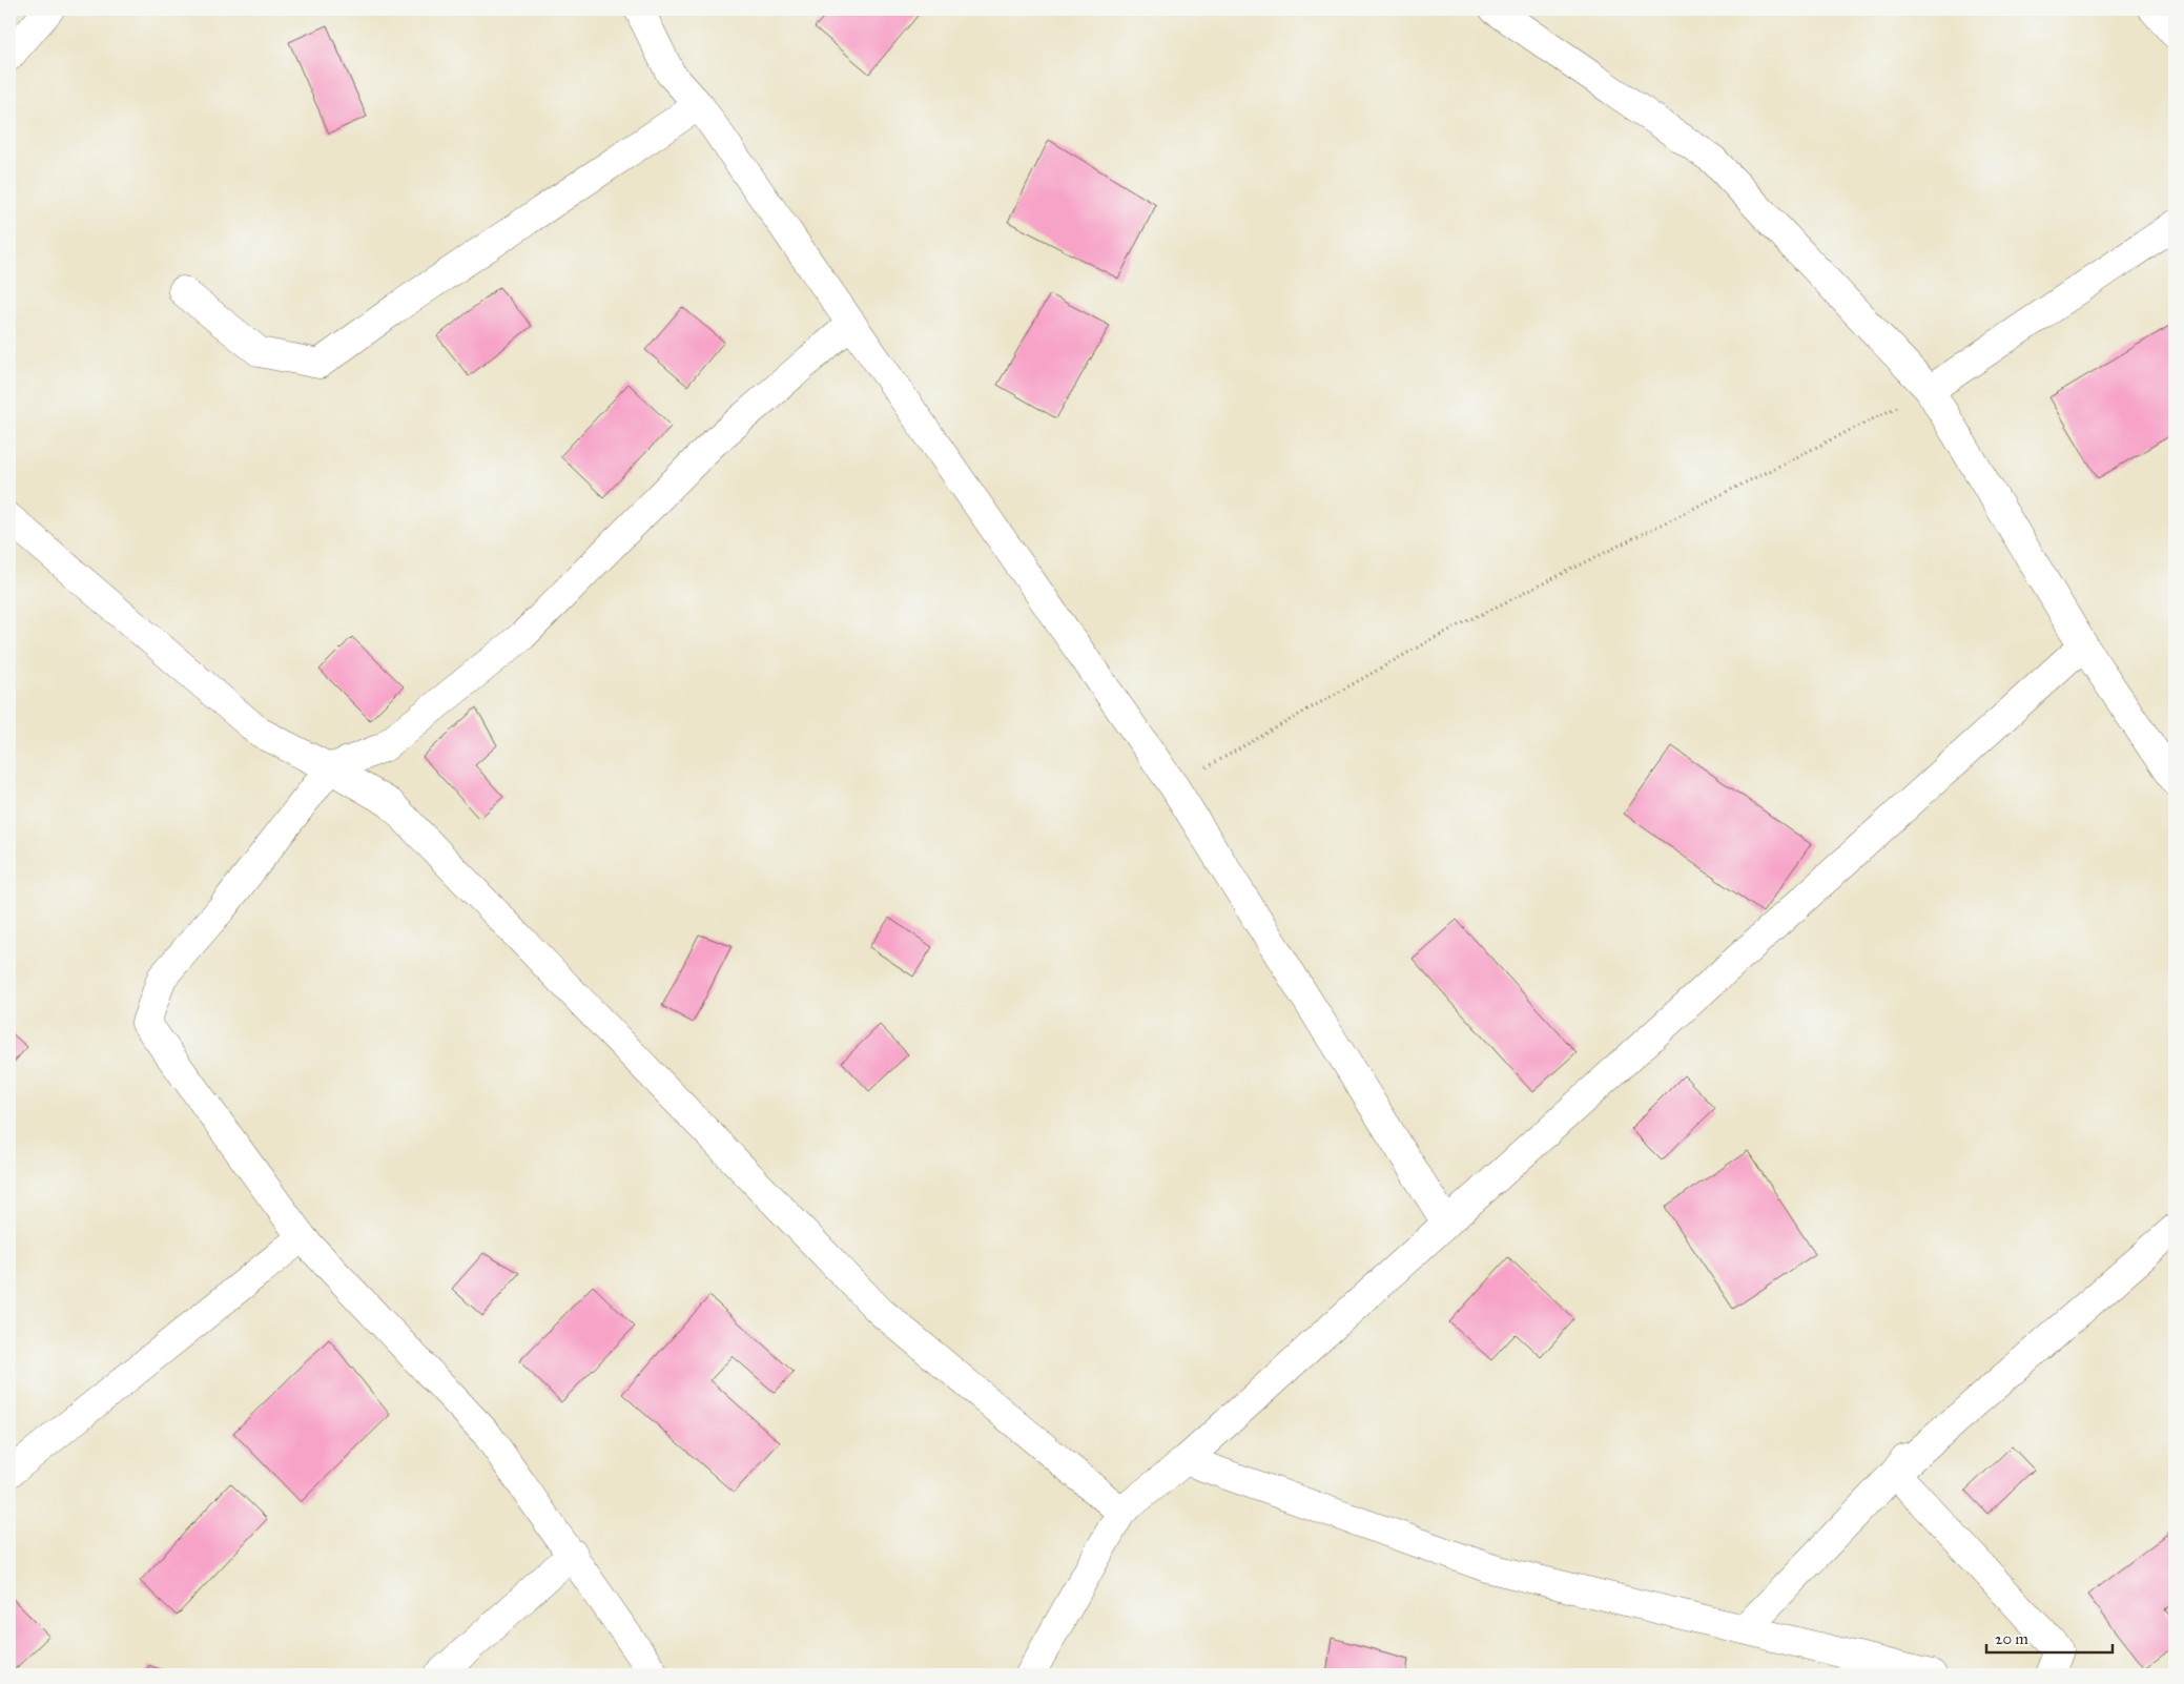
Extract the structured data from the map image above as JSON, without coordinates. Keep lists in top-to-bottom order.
{
  "scale_bar": "20 m"
}
